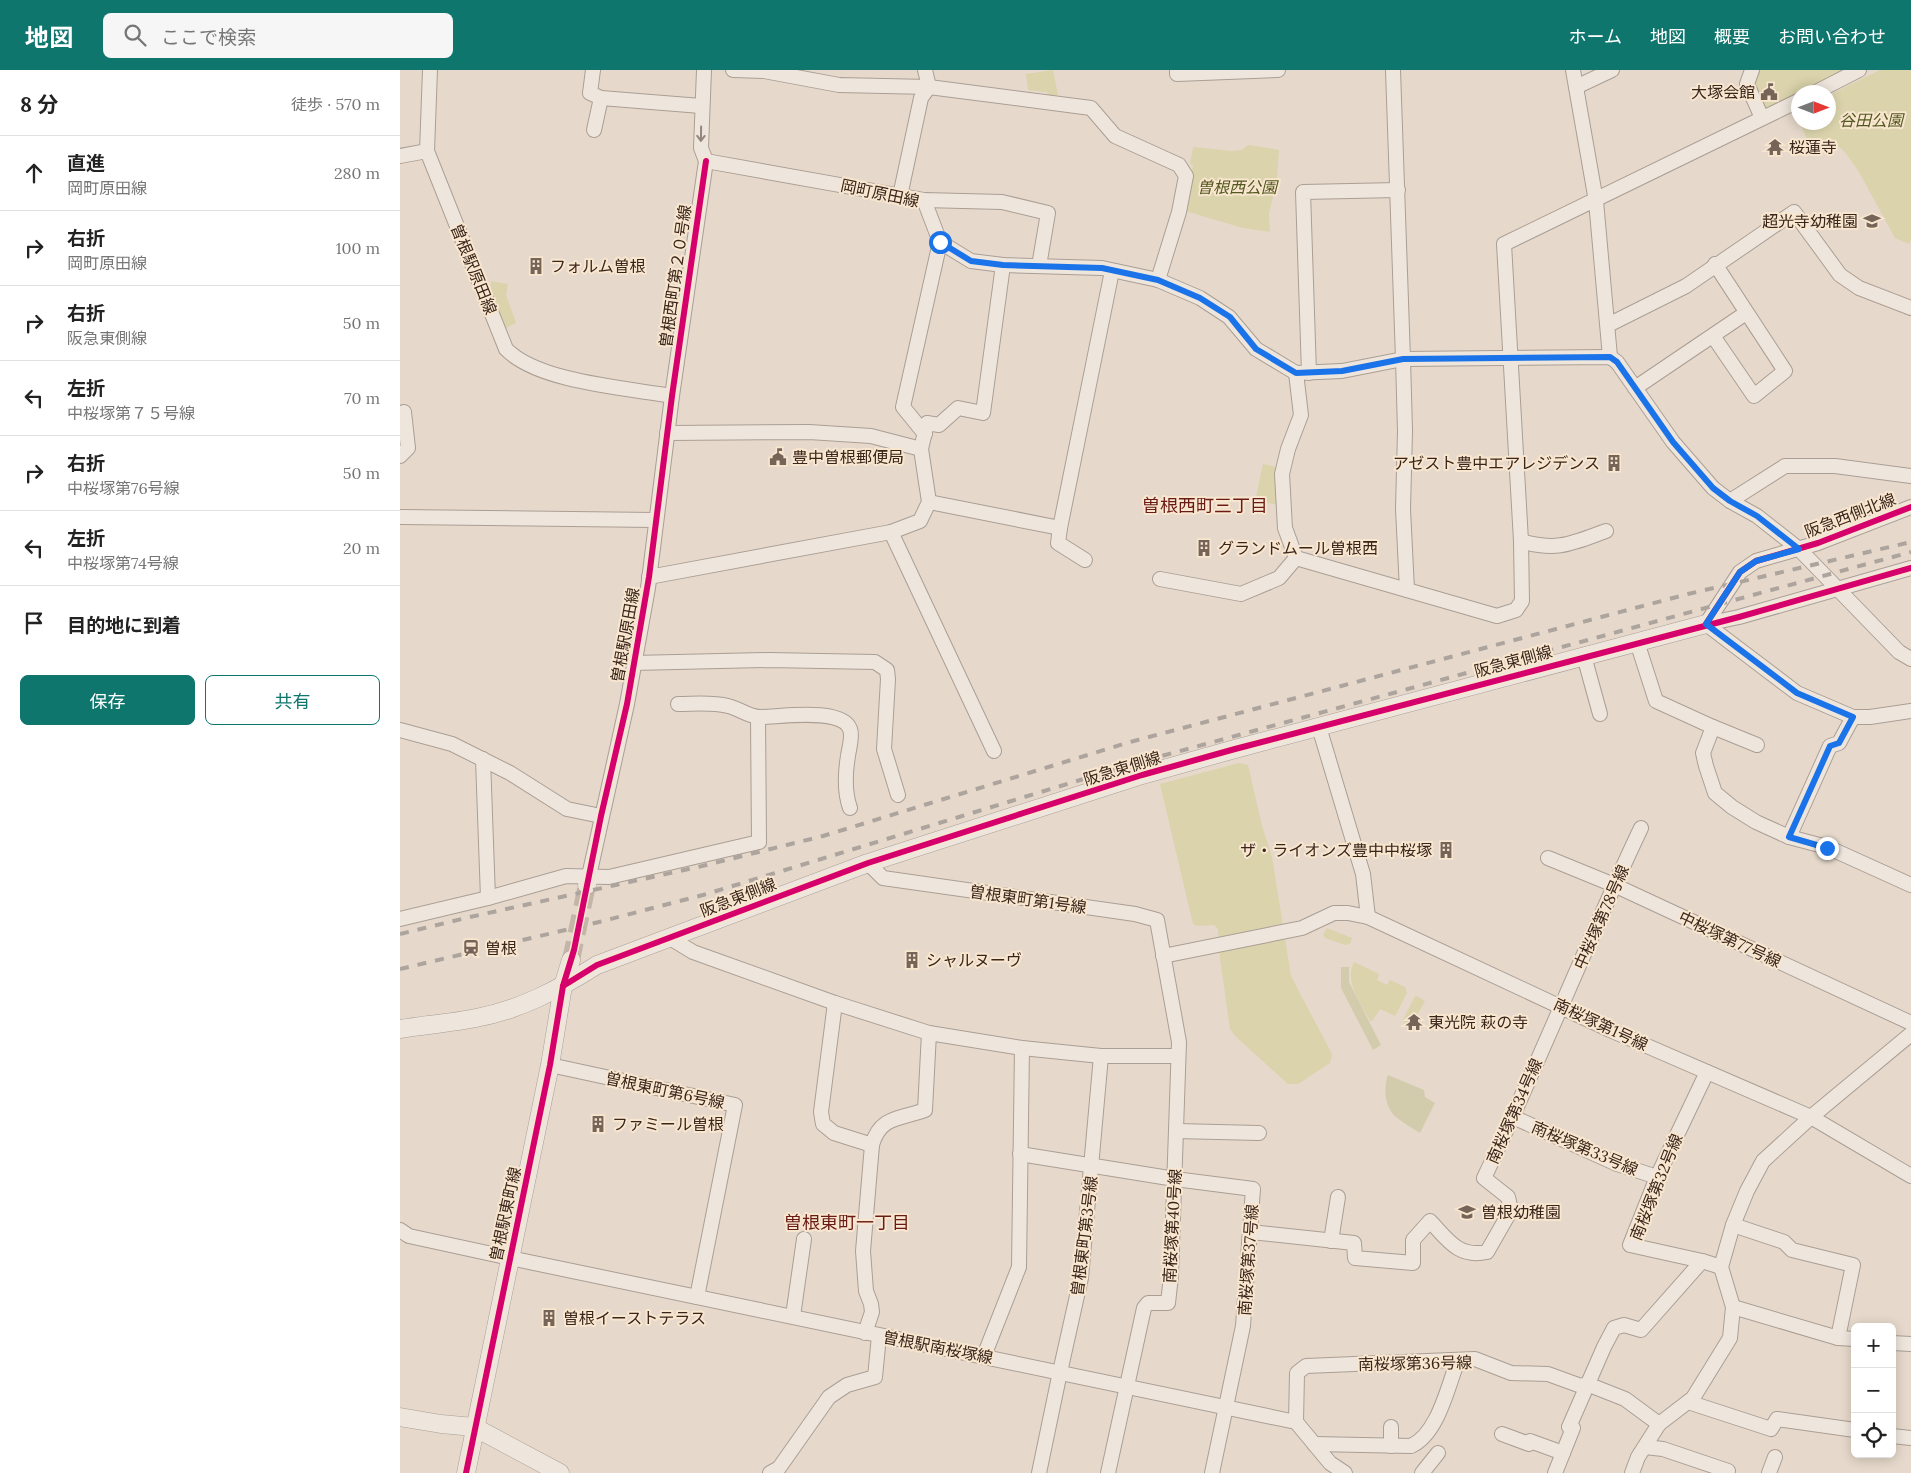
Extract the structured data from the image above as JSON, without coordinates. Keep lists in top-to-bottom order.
{
  "streets": {
    "street": [
      "岡町原田線",
      "曽根駅原田線",
      "曽根西町第２０号線",
      "阪急西側北線",
      "阪急東側線",
      "曽根東町第1号線",
      "中桜塚第78号線",
      "中桜塚第77号線",
      "南桜塚第1号線",
      "曽根東町第6号線",
      "南桜塚第34号線",
      "南桜塚第33号線",
      "南桜塚第32号線",
      "曽根駅東町線",
      "南桜塚第40号線",
      "曽根東町第3号線",
      "南桜塚第37号線",
      "曽根駅南桜塚線",
      "南桜塚第36号線"
    ]
  },
  "crossings": [
    ["岡町原田線", "曽根西町第２０号線"],
    ["曽根駅原田線", "曽根西町第２０号線"],
    ["阪急東側線", "曽根東町第1号線"],
    ["阪急東側線", "曽根駅東町線"],
    ["曽根東町第1号線", "南桜塚第1号線"],
    ["曽根東町第1号線", "南桜塚第40号線"],
    ["中桜塚第78号線", "中桜塚第77号線"],
    ["中桜塚第78号線", "南桜塚第1号線"],
    ["中桜塚第78号線", "南桜塚第34号線"],
    ["南桜塚第1号線", "南桜塚第34号線"],
    ["南桜塚第1号線", "南桜塚第32号線"],
    ["南桜塚第1号線", "南桜塚第40号線"],
    ["曽根東町第6号線", "曽根駅東町線"],
    ["曽根東町第6号線", "曽根駅南桜塚線"],
    ["南桜塚第34号線", "南桜塚第33号線"],
    ["南桜塚第33号線", "南桜塚第32号線"],
    ["曽根駅東町線", "曽根駅南桜塚線"],
    ["南桜塚第40号線", "南桜塚第37号線"],
    ["南桜塚第40号線", "曽根駅南桜塚線"],
    ["曽根東町第3号線", "曽根駅南桜塚線"],
    ["南桜塚第37号線", "曽根駅南桜塚線"],
    ["曽根駅南桜塚線", "南桜塚第36号線"]
  ],
  "districts": ["曽根西町三丁目", "曽根東町一丁目"],
  "parks": ["谷田公園", "曽根西公園"],
  "places": {
    "public building": ["大塚会館", "豊中曽根郵便局"],
    "temple": ["桜蓮寺", "東光院 萩の寺"],
    "school or university": ["超光寺幼稚園", "曽根幼稚園"],
    "building": [
      "フォルム曽根",
      "アゼスト豊中エアレジデンス",
      "グランドムール曽根西",
      "ザ・ライオンズ豊中中桜塚",
      "シャルヌーヴ",
      "ファミール曽根",
      "曽根イーストテラス"
    ],
    "station": ["曽根"]
  },
  "north": "right",
  "page": {
    "header": "地図",
    "search": "ここで検索",
    "nav": [
      "ホーム",
      "地図",
      "概要",
      "お問い合わせ"
    ],
    "heading": ["8 分", "徒歩 · 570 m"],
    "list": [
      ["直進", "岡町原田線", "280 m"],
      ["右折", "岡町原田線", "100 m"],
      ["右折", "阪急東側線", "50 m"],
      ["左折", "中桜塚第７５号線", "70 m"],
      ["右折", "中桜塚第76号線", "50 m"],
      ["左折", "中桜塚第74号線", "20 m"],
      "目的地に到着"
    ],
    "buttons": ["保存", "共有"],
    "map_buttons": ["+", "−"]
  }
}
